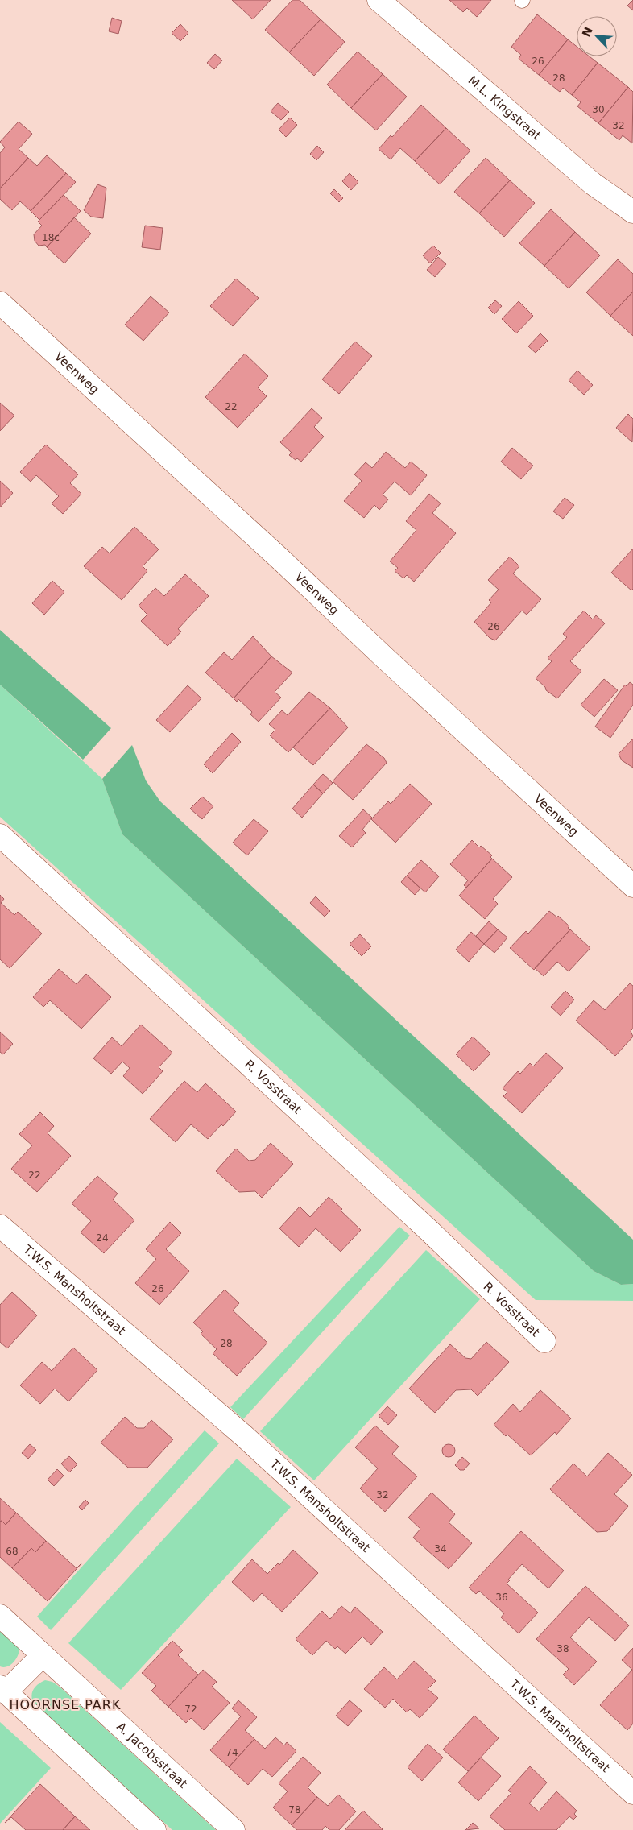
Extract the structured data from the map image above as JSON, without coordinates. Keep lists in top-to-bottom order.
{
  "streets": {
    "street": [
      "M.L. Kingstraat",
      "Veenweg",
      "R. Vosstraat",
      "T.W.S. Mansholtstraat",
      "A. Jacobsstraat"
    ]
  },
  "districts": ["HOORNSE PARK"],
  "house_numbers": [
    "26",
    "28",
    "30",
    "32",
    "18c",
    "22",
    "26",
    "22",
    "24",
    "26",
    "28",
    "32",
    "34",
    "68",
    "36",
    "38",
    "72",
    "74",
    "78"
  ],
  "north": "top left"
}
